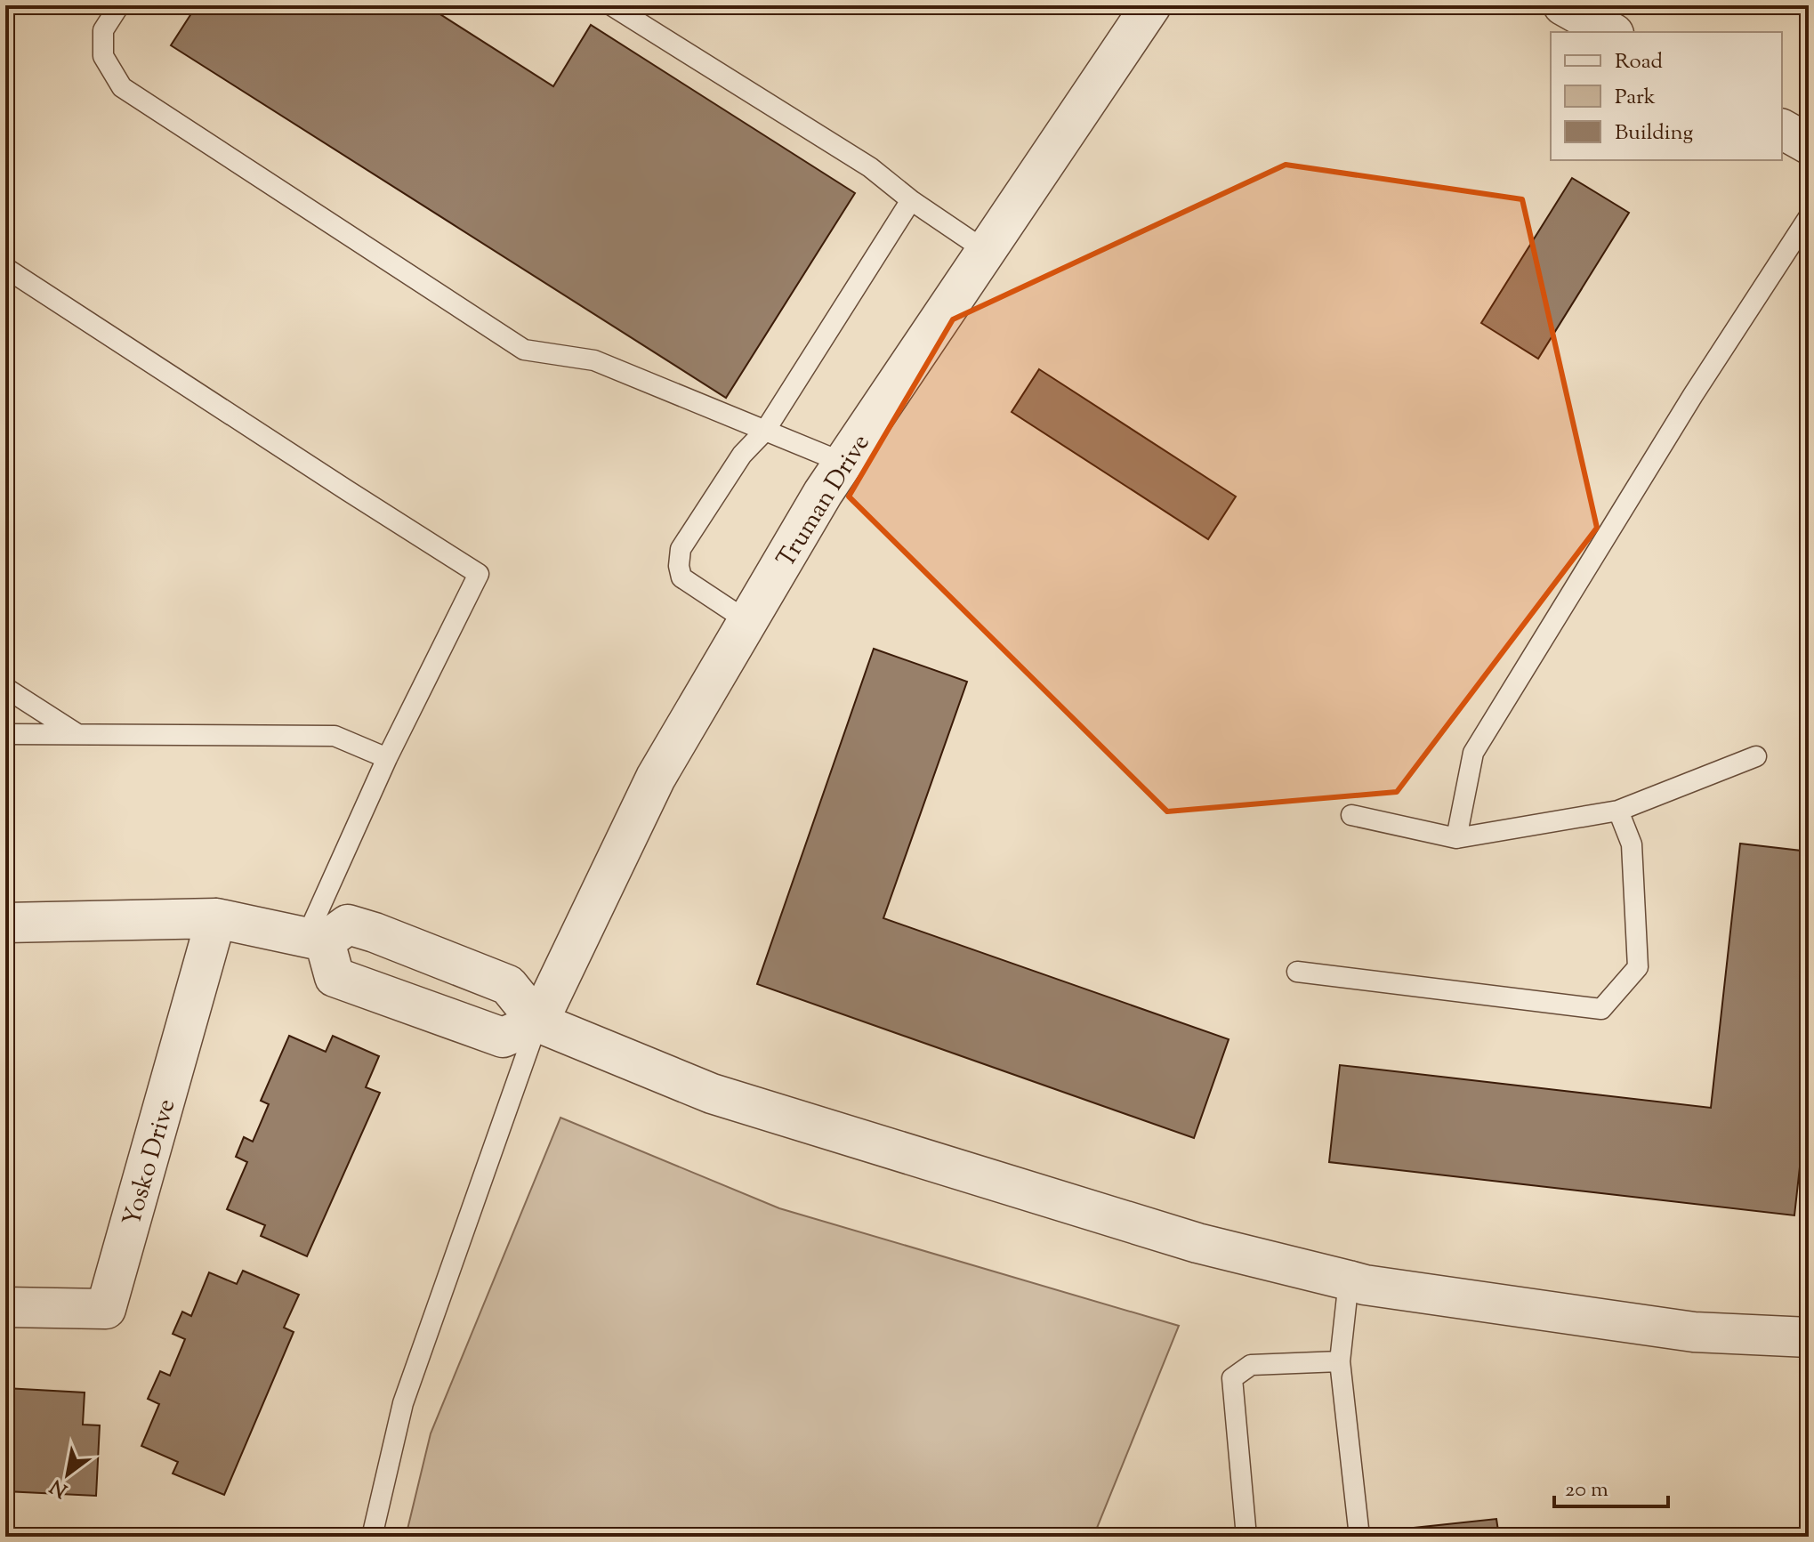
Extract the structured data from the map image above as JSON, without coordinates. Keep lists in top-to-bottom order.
{
  "streets": {
    "street": ["Truman Drive", "Yosko Drive"]
  },
  "legend": ["Road", "Park", "Building"],
  "scale_bar": "20 m",
  "north": "bottom left"
}
